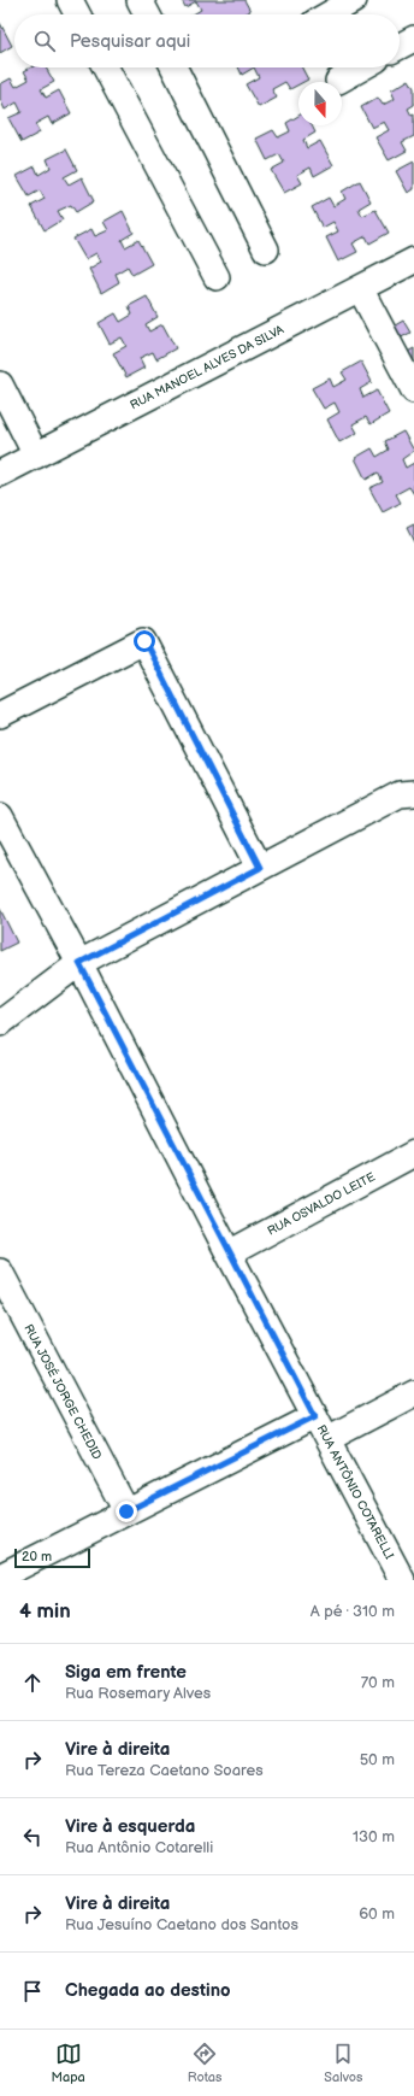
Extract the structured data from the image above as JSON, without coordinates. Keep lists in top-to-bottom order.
{
  "streets": {
    "street": [
      "RUA MANOEL ALVES DA SILVA",
      "RUA OSVALDO LEITE",
      "RUA JOSÉ JORGE CHEDID",
      "RUA ANTÔNIO COTARELLI"
    ]
  },
  "crossings": [
    ["RUA OSVALDO LEITE", "RUA ANTÔNIO COTARELLI"]
  ],
  "scale_bar": "20 m",
  "north": "bottom",
  "page": {
    "search": "Pesquisar aqui",
    "scale": "20 m",
    "heading": ["4 min", "A pé · 310 m"],
    "list": [
      ["Siga em frente", "Rua Rosemary Alves", "70 m"],
      ["Vire à direita", "Rua Tereza Caetano Soares", "50 m"],
      ["Vire à esquerda", "Rua Antônio Cotarelli", "130 m"],
      ["Vire à direita", "Rua Jesuíno Caetano dos Santos", "60 m"],
      "Chegada ao destino"
    ],
    "nav": ["Mapa", "Rotas", "Salvos"]
  }
}
